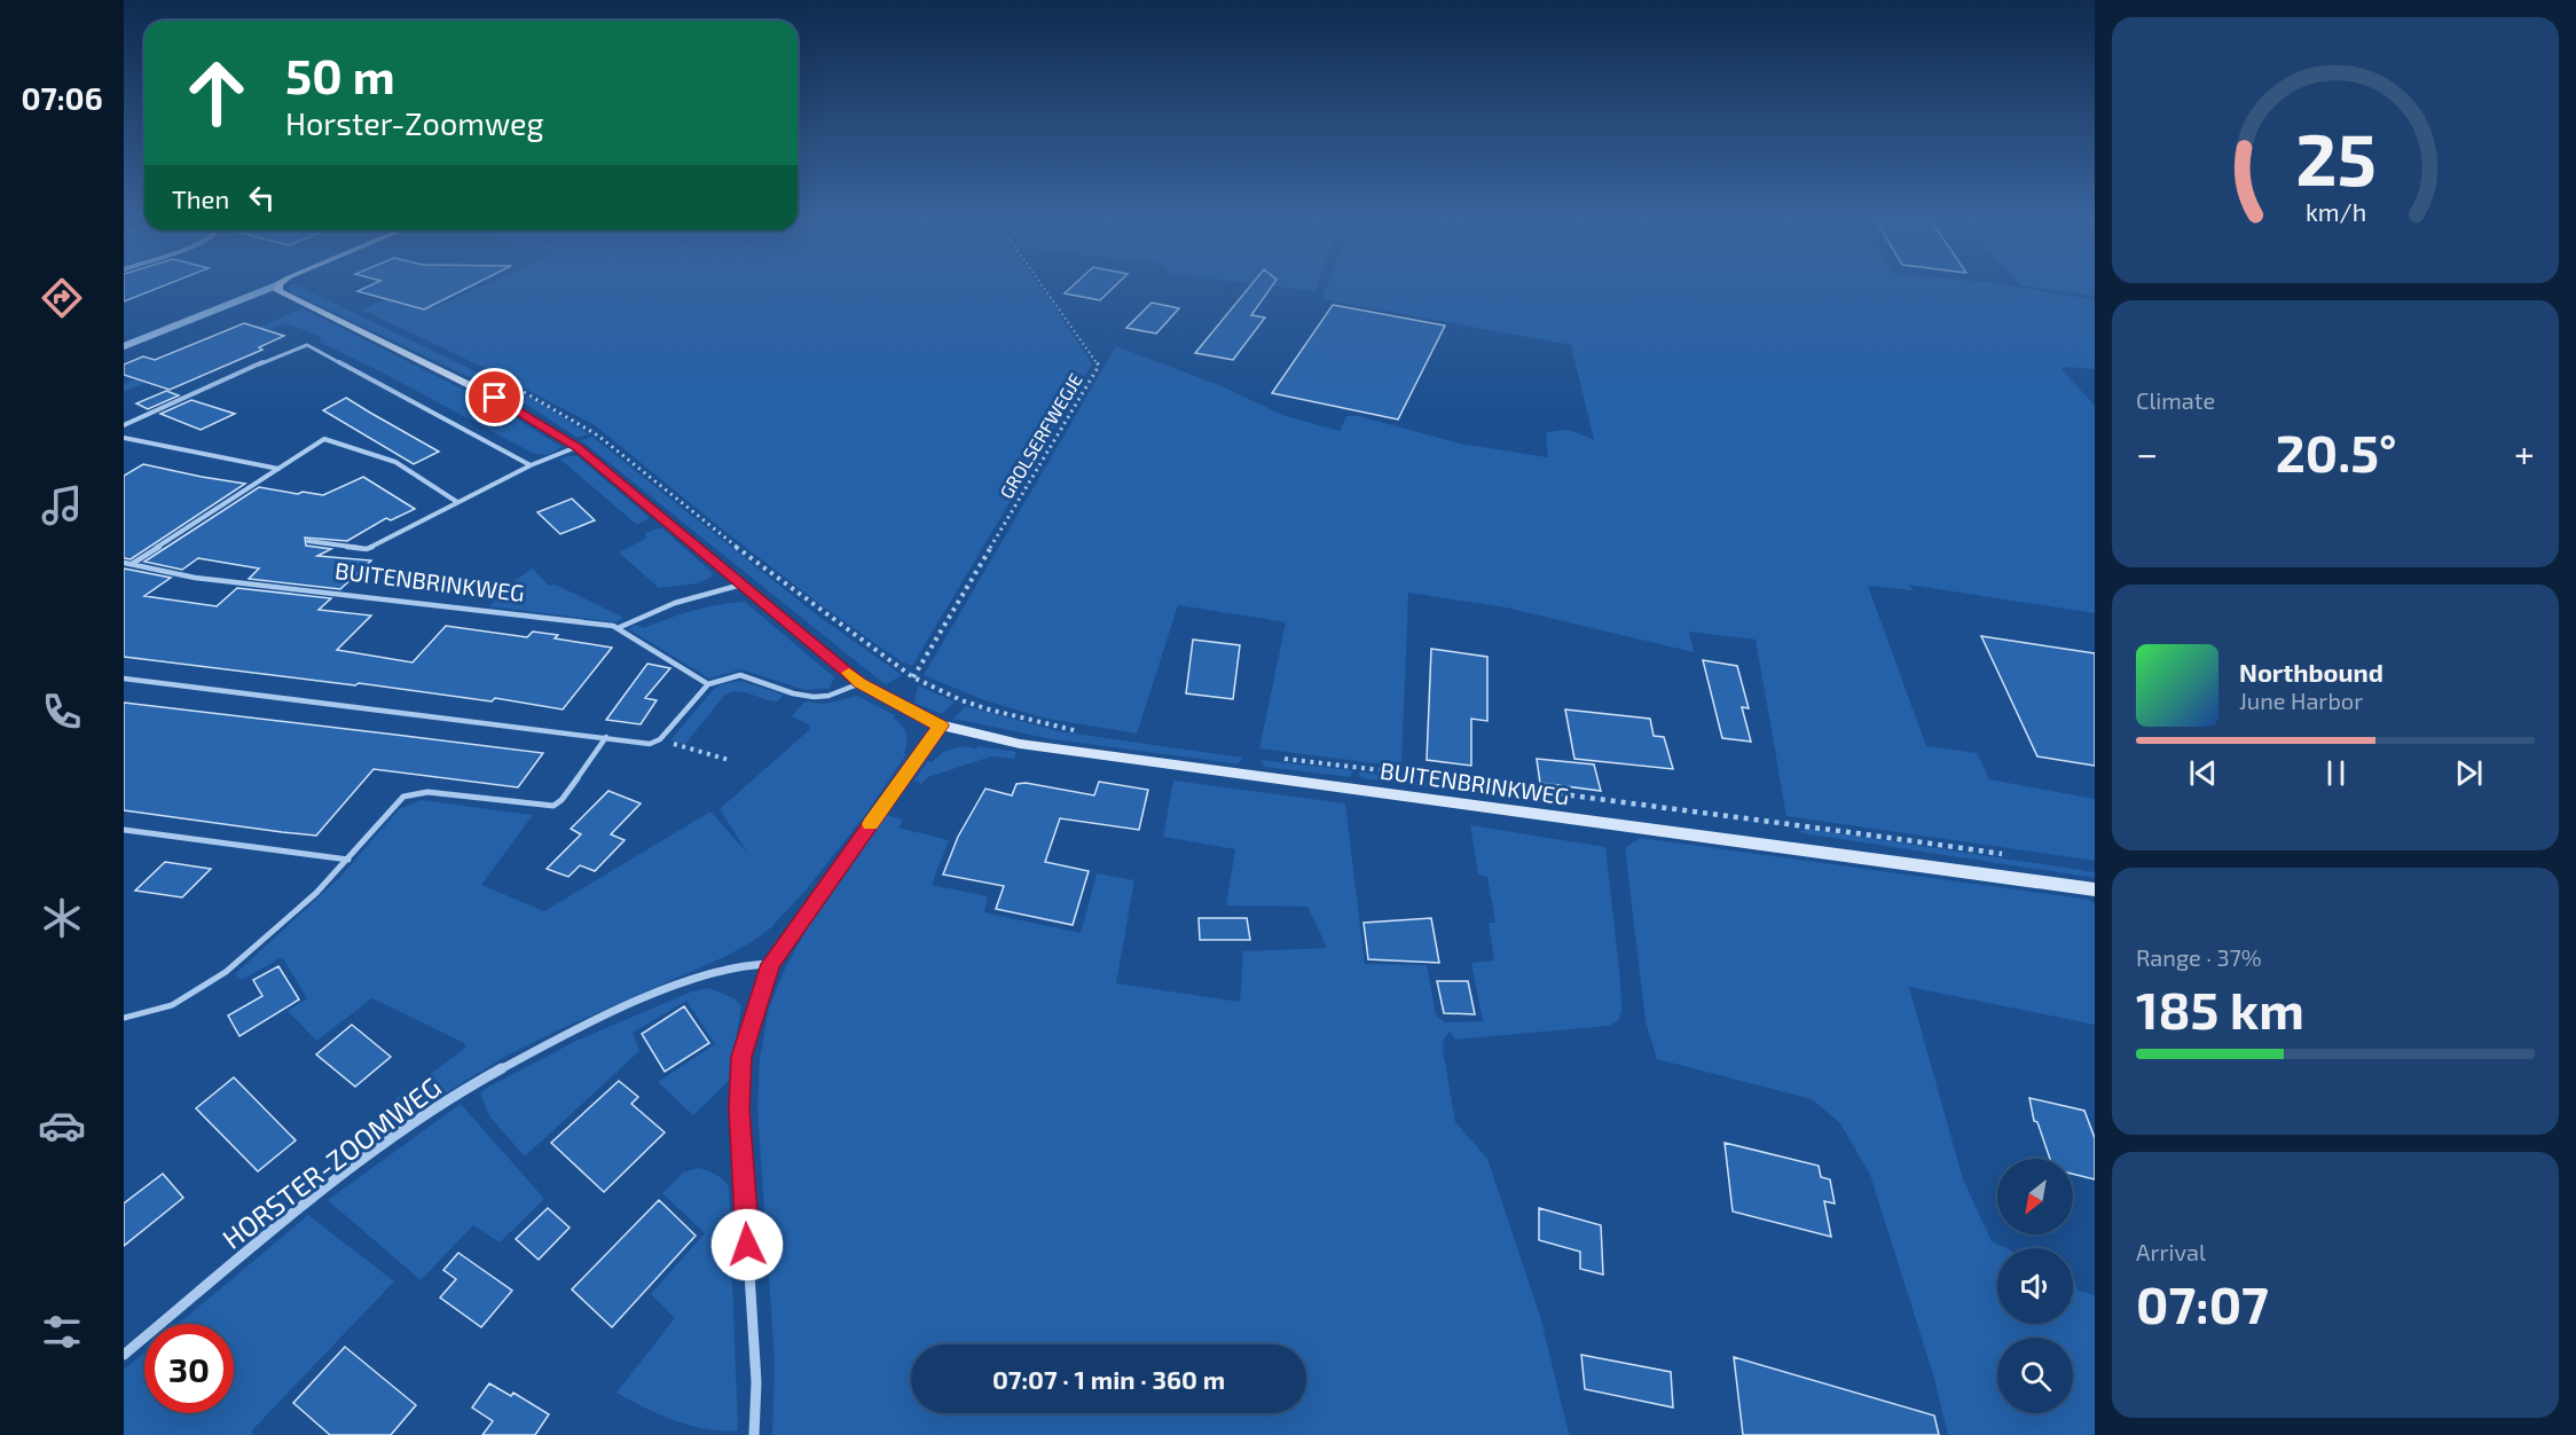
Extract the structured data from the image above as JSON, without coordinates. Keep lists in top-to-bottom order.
{
  "streets": {
    "main road": ["BUITENBRINKWEG"],
    "street": ["HORSTER-ZOOMWEG"],
    "path": ["GROLSERFWEGJE"]
  },
  "north": "bottom left",
  "page": {
    "tabs": "07:06",
    "turn": ["50 m", "Horster-Zoomweg"],
    "then": "Then",
    "tile": [
      "Climate",
      ["Range · 37%", "185 km"],
      ["Arrival", "07:07"]
    ],
    "heat": ["−", "20.5°", "+"],
    "song": ["Northbound", "June Harbor"],
    "limit": "30",
    "trip": "07:07 · 1 min · 360 m",
    "gauge": ["25", "km/h"]
  }
}
